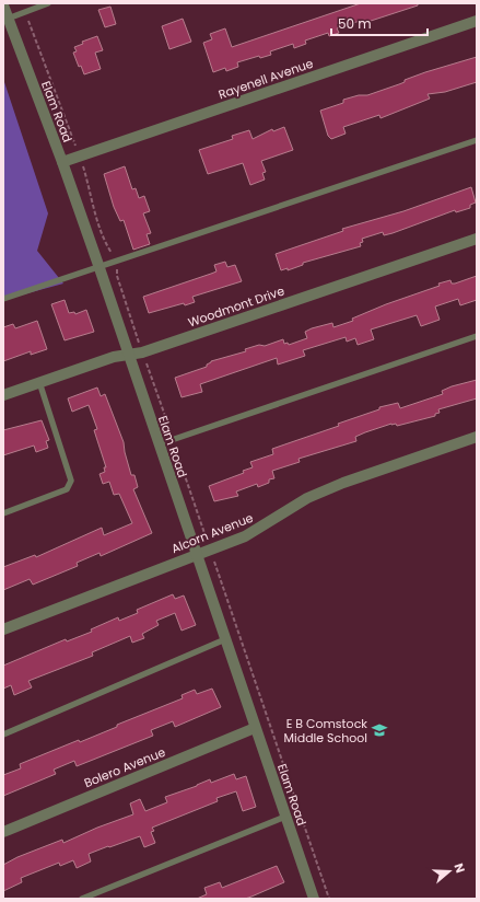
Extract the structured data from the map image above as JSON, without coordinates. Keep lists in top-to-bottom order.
{
  "streets": {
    "street": [
      "Rayenell Avenue",
      "Elam Road",
      "Woodmont Drive",
      "Alcorn Avenue",
      "Bolero Avenue"
    ]
  },
  "crossings": [
    ["Rayenell Avenue", "Elam Road"],
    ["Elam Road", "Woodmont Drive"],
    ["Elam Road", "Alcorn Avenue"],
    ["Elam Road", "Bolero Avenue"]
  ],
  "places": {
    "school or university": ["E B Comstock Middle School"]
  },
  "scale_bar": "50 m",
  "north": "right"
}
